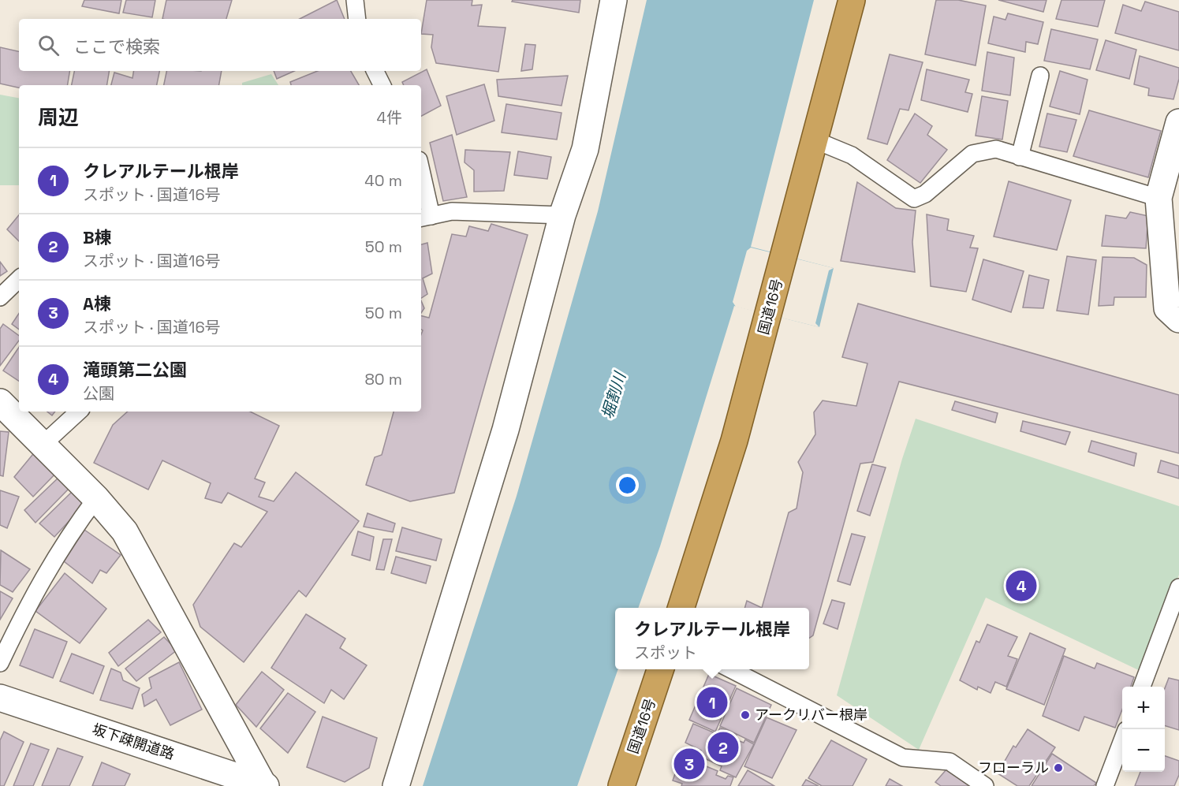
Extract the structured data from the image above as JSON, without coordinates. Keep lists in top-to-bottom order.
{
  "streets": {
    "highway": ["国道16号"],
    "street": ["坂下疎開道路"]
  },
  "water": ["堀割川"],
  "places": ["アークリバー根岸", "フローラル"],
  "page": {
    "search": "ここで検索",
    "heading": ["周辺", "4件"],
    "list": [
      {
        "mark": "1",
        "name": "クレアルテール根岸",
        "note": "スポット · 国道16号",
        "value": "40 m"
      },
      {
        "mark": "2",
        "name": "B棟",
        "note": "スポット · 国道16号",
        "value": "50 m"
      },
      {
        "mark": "3",
        "name": "A棟",
        "note": "スポット · 国道16号",
        "value": "50 m"
      },
      {
        "mark": "4",
        "name": "滝頭第二公園",
        "note": "公園",
        "value": "80 m"
      }
    ],
    "pins": [
      "4",
      "1",
      "2",
      "3"
    ],
    "popup": ["クレアルテール根岸", "スポット"],
    "map_buttons": ["+", "−"]
  }
}
